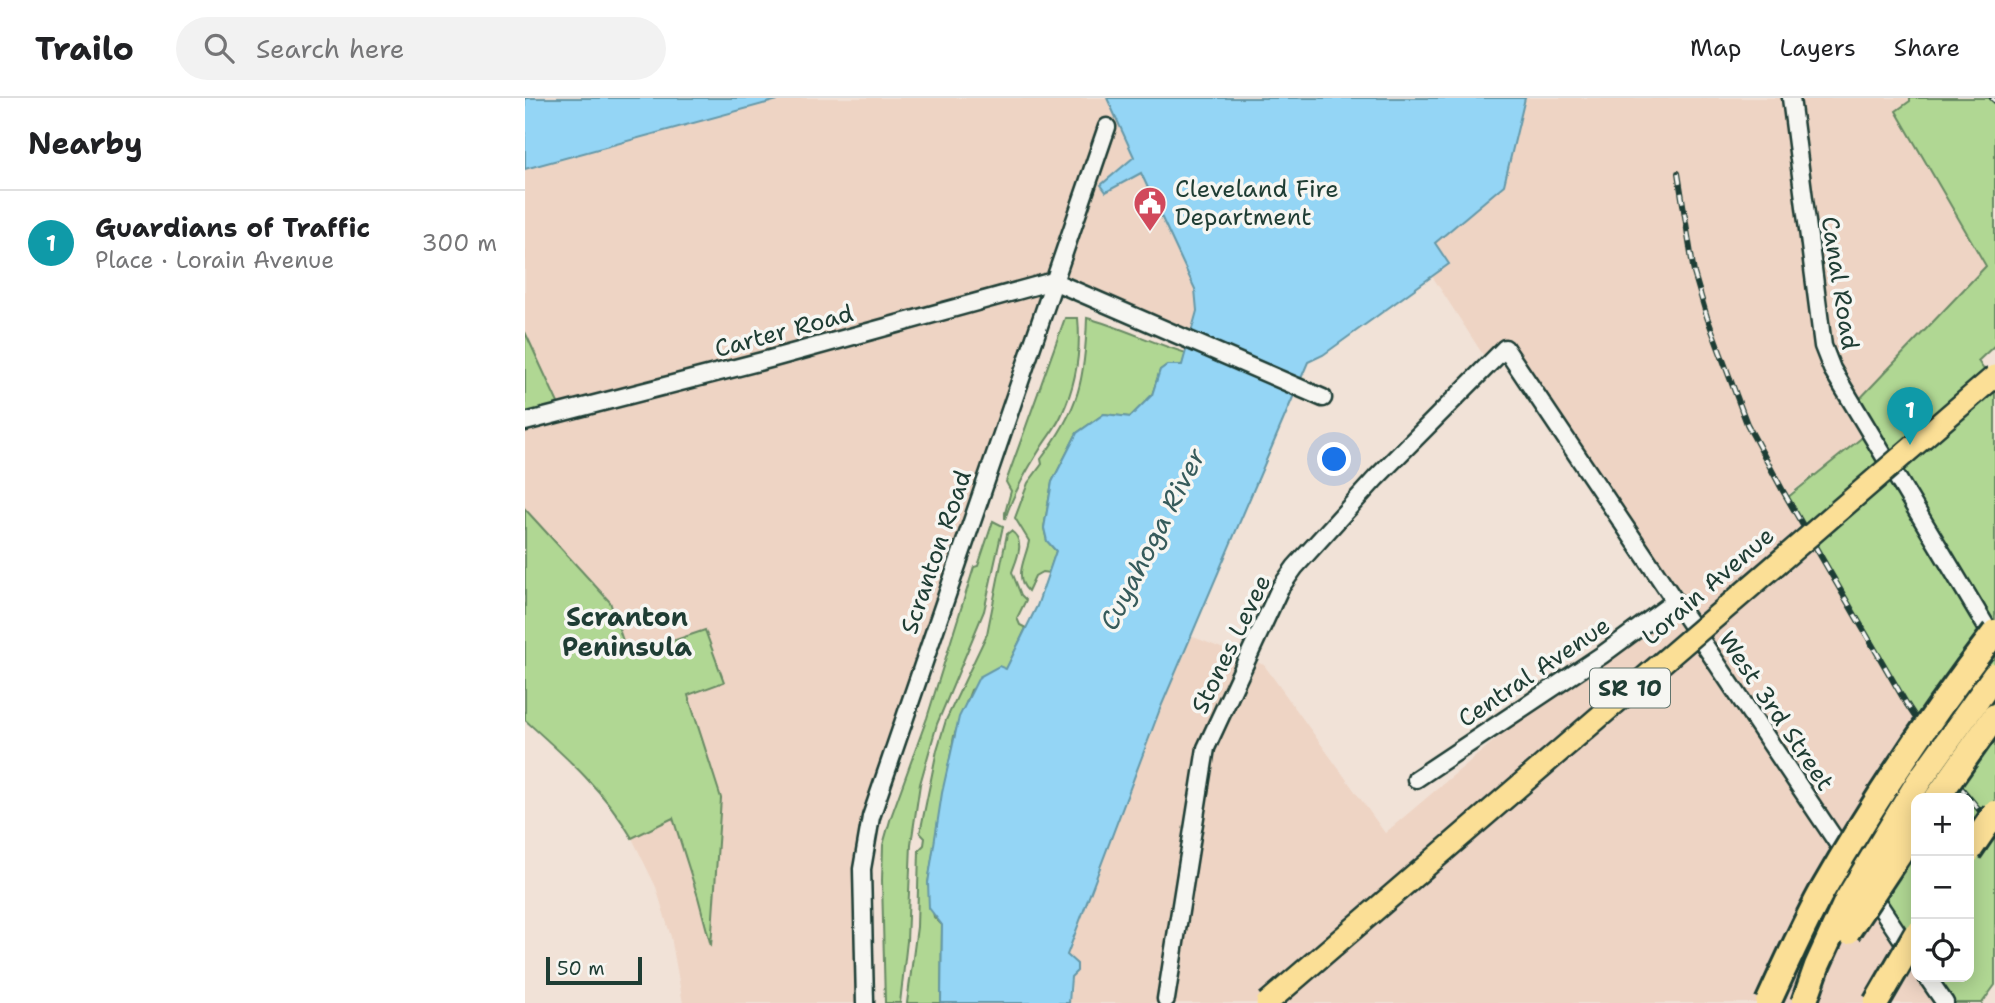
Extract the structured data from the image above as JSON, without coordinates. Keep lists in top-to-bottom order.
{
  "streets": {
    "main road": ["Lorain Avenue", "SR 10"],
    "street": [
      "Canal Road",
      "Carter Road",
      "Scranton Road",
      "Stones Levee",
      "Central Avenue",
      "West 3rd Street"
    ]
  },
  "crossings": [
    ["Carter Road", "Scranton Road"],
    ["Stones Levee", "West 3rd Street"],
    ["Central Avenue", "West 3rd Street"]
  ],
  "districts": ["Scranton Peninsula"],
  "water": ["Cuyahoga River"],
  "places": {
    "public building": ["Cleveland Fire Department"]
  },
  "scale_bar": "50 m",
  "page": {
    "header": "Trailo",
    "search": "Search here",
    "nav": ["Map", "Layers", "Share"],
    "heading": "Nearby",
    "list": [
      {
        "mark": "1",
        "name": "Guardians of Traffic",
        "note": "Place · Lorain Avenue",
        "value": "300 m"
      }
    ],
    "pins": "1",
    "map_buttons": ["+", "−"],
    "scale": "50 m"
  }
}
